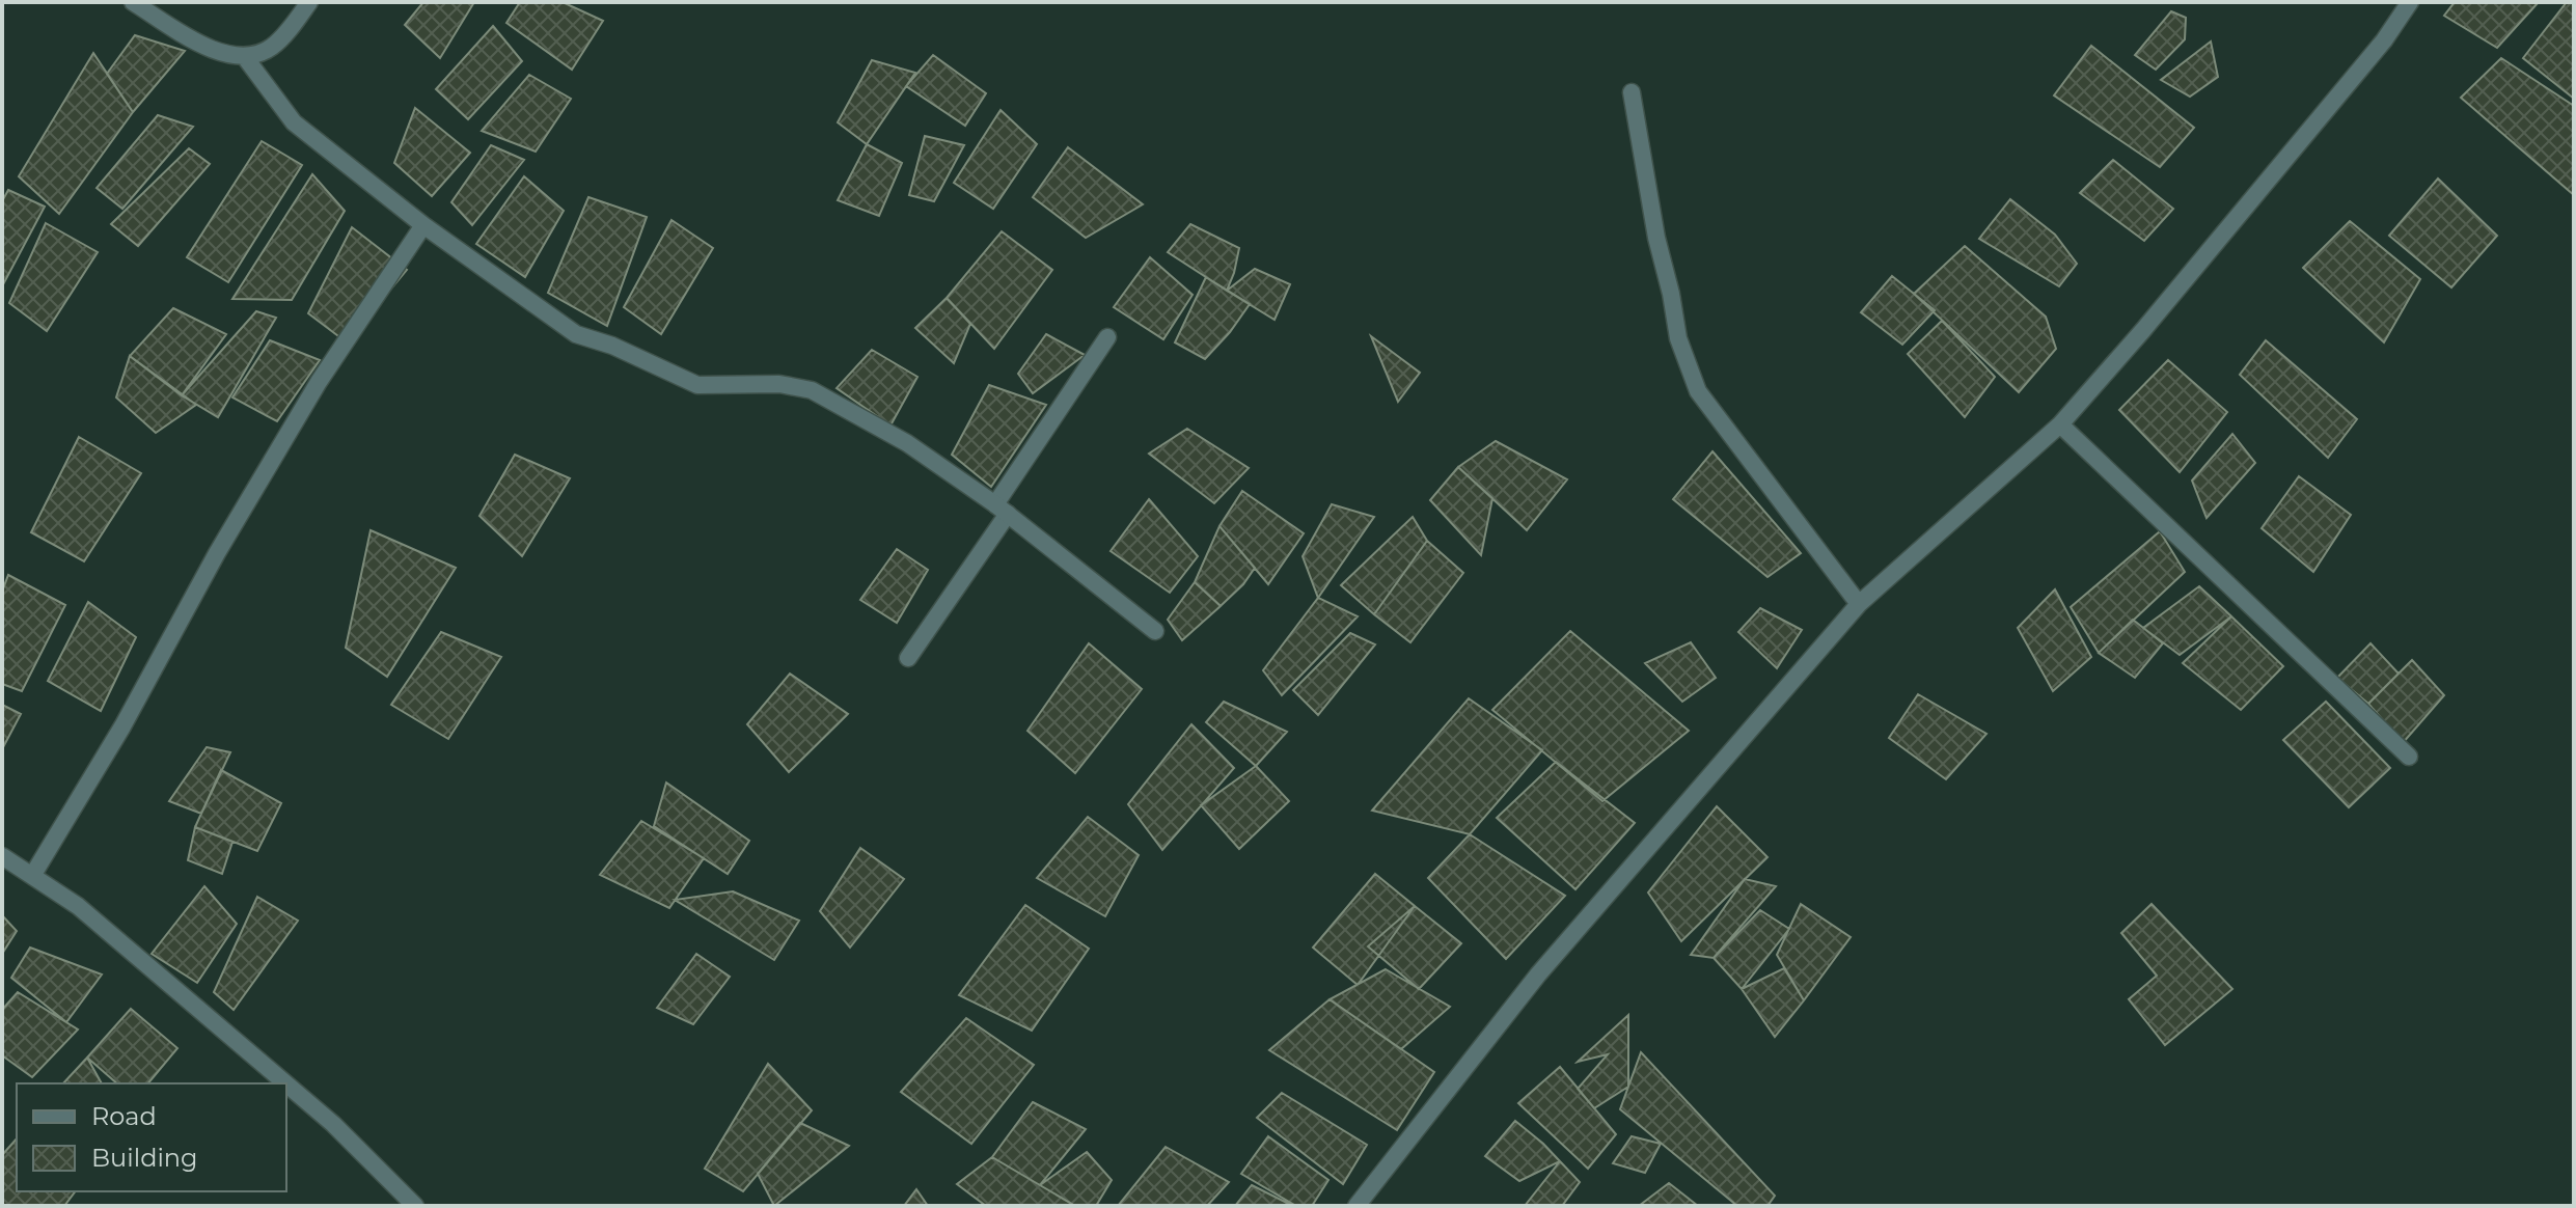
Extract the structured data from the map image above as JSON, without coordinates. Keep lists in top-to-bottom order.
{
  "legend": ["Road", "Building"]
}
